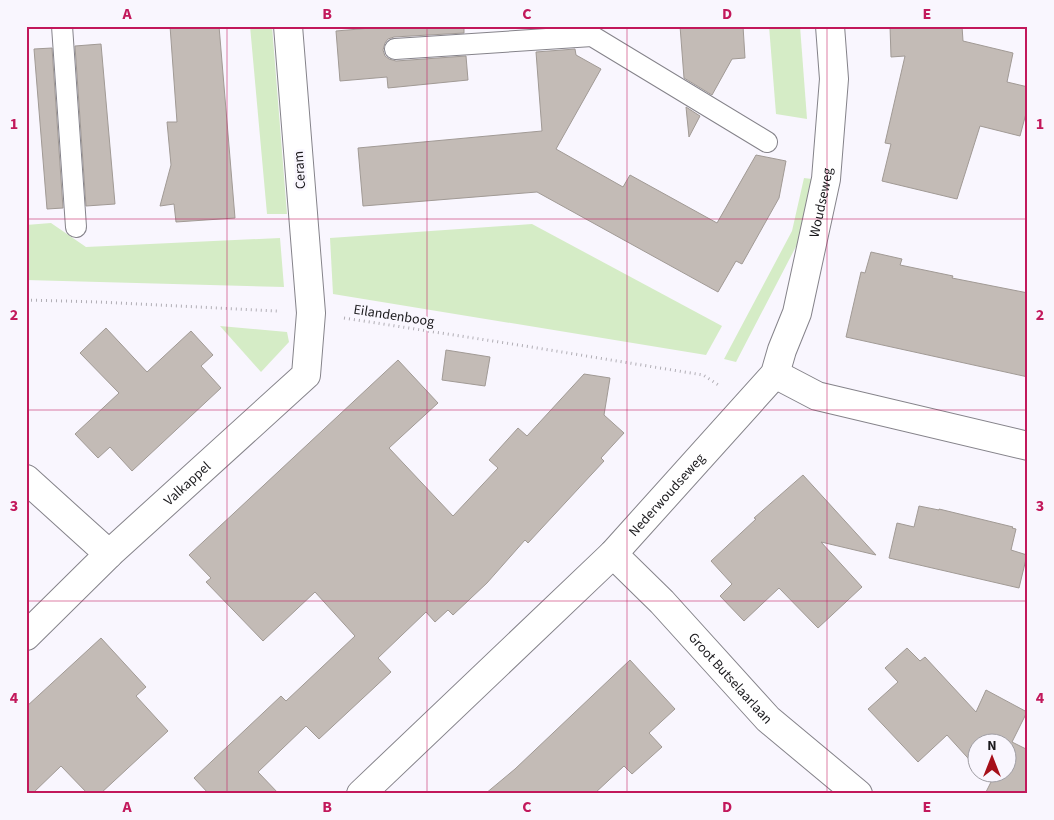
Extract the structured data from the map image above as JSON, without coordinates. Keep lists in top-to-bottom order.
{
  "streets": {
    "street": [
      "Ceram",
      "Woudseweg",
      "Valkappel",
      "Nederwoudseweg",
      "Groot Butselaarlaan"
    ],
    "path": ["Eilandenboog"]
  },
  "crossings": [
    ["Ceram", "Eilandenboog"],
    ["Ceram", "Valkappel"],
    ["Woudseweg", "Nederwoudseweg"],
    ["Eilandenboog", "Valkappel"],
    ["Eilandenboog", "Nederwoudseweg"],
    ["Nederwoudseweg", "Groot Butselaarlaan"]
  ],
  "north": "top",
  "grid": {
    "columns": [
      "A",
      "B",
      "C",
      "D",
      "E"
    ],
    "rows": [
      "1",
      "2",
      "3",
      "4"
    ]
  }
}
